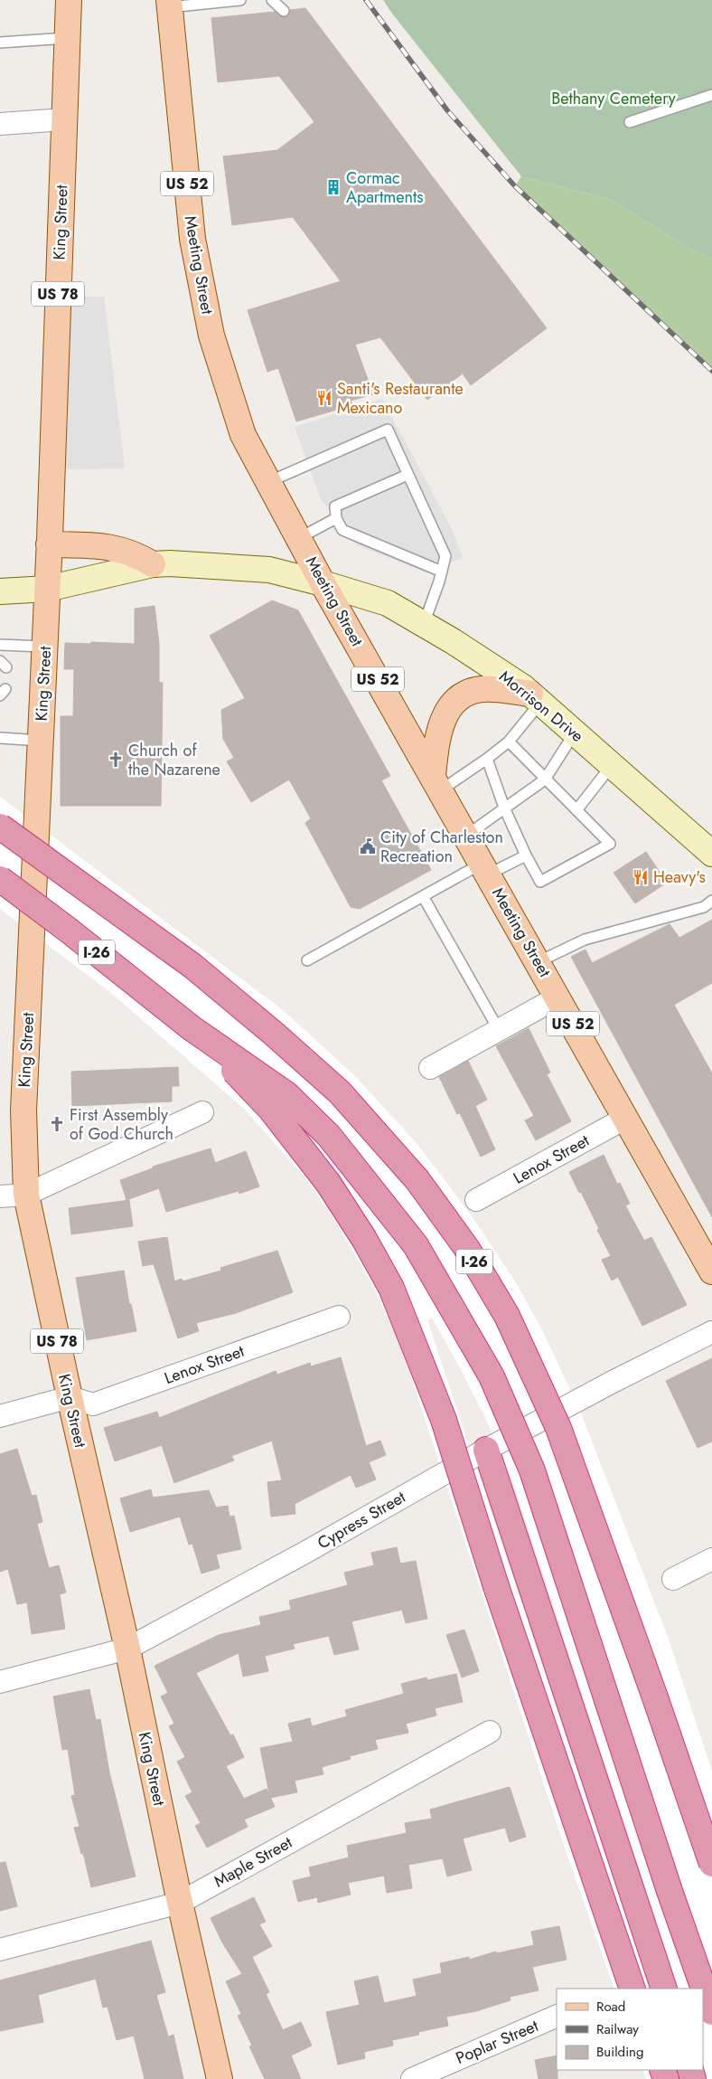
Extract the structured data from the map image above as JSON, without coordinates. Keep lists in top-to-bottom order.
{
  "streets": {
    "highway": ["I-26"],
    "main road": [
      "US 52",
      "King Street",
      "Meeting Street",
      "US 78",
      "Morrison Drive"
    ],
    "street": [
      "Lenox Street",
      "Cypress Street",
      "Maple Street",
      "Poplar Street"
    ]
  },
  "crossings": [
    ["King Street", "Morrison Drive"],
    ["King Street", "Lenox Street"],
    ["King Street", "Cypress Street"],
    ["King Street", "Maple Street"],
    ["Meeting Street", "Morrison Drive"],
    ["Meeting Street", "Lenox Street"]
  ],
  "parks": ["Bethany Cemetery"],
  "places": {
    "building": ["Cormac Apartments"],
    "restaurant": ["Santi's Restaurante Mexicano", "Heavy's"],
    "church": ["Church of the Nazarene", "First Assembly of God Church"],
    "public building": ["City of Charleston Recreation"]
  },
  "legend": ["Road", "Railway", "Building"]
}
